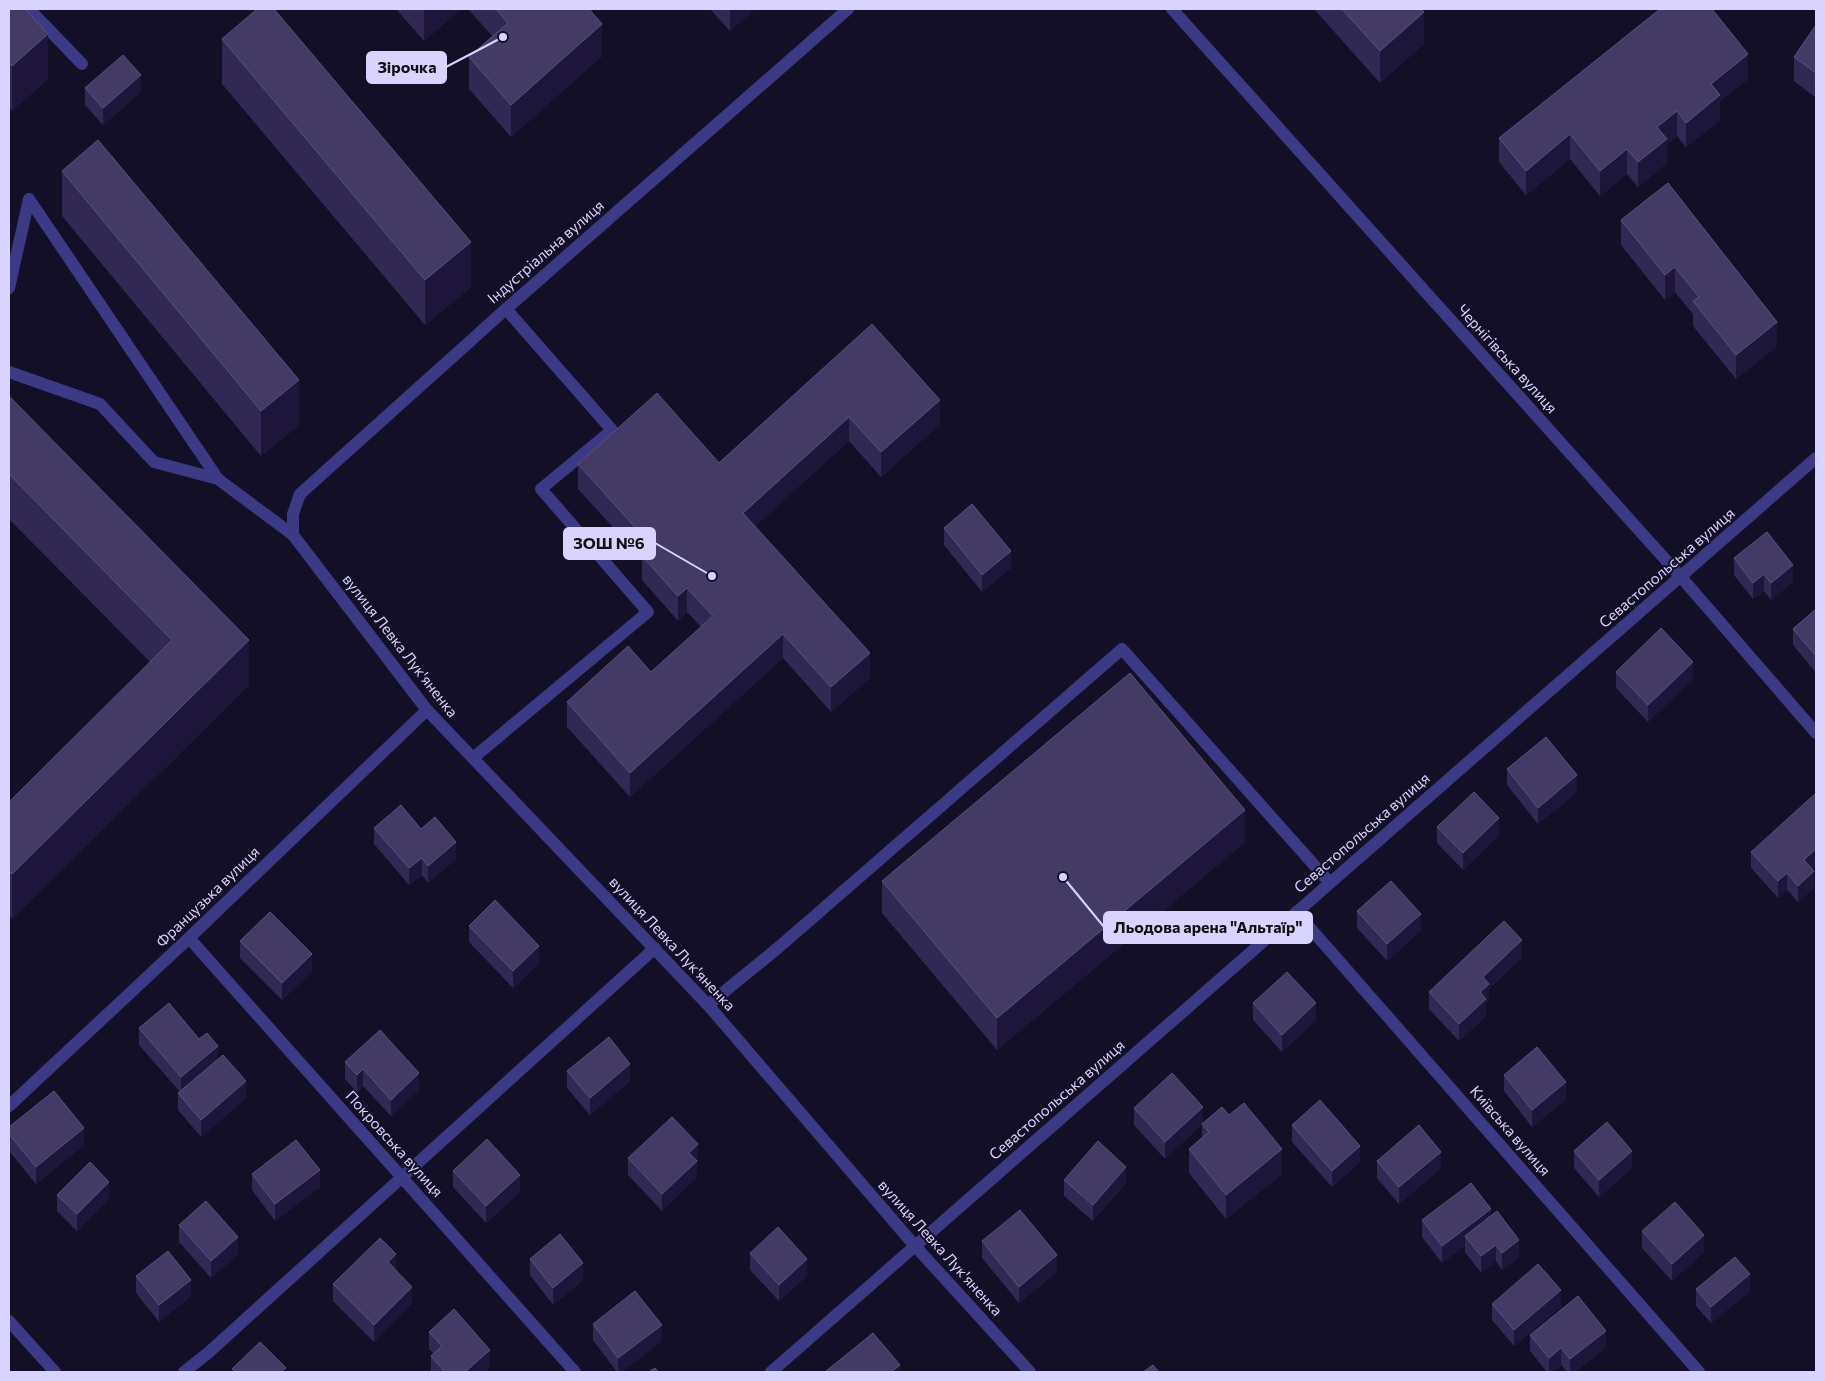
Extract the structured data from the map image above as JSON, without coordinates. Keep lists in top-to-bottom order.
{
  "streets": {
    "street": [
      "Індустріальна вулиця",
      "Чернігівська вулиця",
      "Севастопольська вулиця",
      "вулиця Левка Лук'яненка",
      "Французька вулиця",
      "Київська вулиця",
      "Покровська вулиця"
    ]
  },
  "crossings": [
    ["Індустріальна вулиця", "вулиця Левка Лук'яненка"],
    ["Чернігівська вулиця", "Севастопольська вулиця"],
    ["Севастопольська вулиця", "вулиця Левка Лук'яненка"],
    ["Севастопольська вулиця", "Київська вулиця"],
    ["вулиця Левка Лук'яненка", "Французька вулиця"],
    ["Французька вулиця", "Покровська вулиця"]
  ],
  "places": ["Зірочка", "ЗОШ №6", "Льодова арена \"Альтаїр\""]
}
